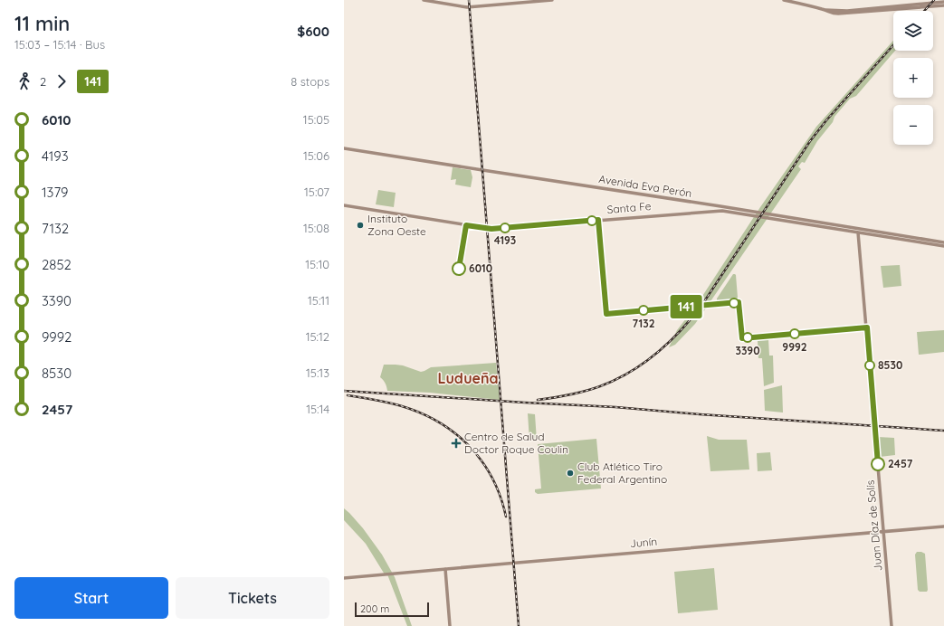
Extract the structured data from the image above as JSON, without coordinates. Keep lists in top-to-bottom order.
{
  "streets": {
    "main road": [
      "Avenida Eva Perón",
      "Santa Fe",
      "Juan Díaz de Solís",
      "Junín"
    ]
  },
  "crossings": [
    ["Avenida Eva Perón", "Juan Díaz de Solís"],
    ["Santa Fe", "Juan Díaz de Solís"],
    ["Juan Díaz de Solís", "Junín"]
  ],
  "districts": ["Ludueña"],
  "places": {
    "other": [
      "Instituto Zona Oeste",
      "4193",
      "6010",
      "7132",
      "9992",
      "3390",
      "8530",
      "2457",
      "Club Atlético Tiro Federal Argentino"
    ],
    "health": ["Centro de Salud Doctor Roque Coulin"]
  },
  "lines": ["bus line 141"],
  "scale_bar": "200 m",
  "page": {
    "heading": ["11 min", "15:03 – 15:14 · Bus", "$600"],
    "on_map": "141",
    "map_buttons": ["+", "−"],
    "legs": ["2", "141", "8 stops"],
    "list": [
      {
        "name": "6010",
        "value": "15:05"
      },
      {
        "name": "4193",
        "value": "15:06"
      },
      {
        "name": "1379",
        "value": "15:07"
      },
      {
        "name": "7132",
        "value": "15:08"
      },
      {
        "name": "2852",
        "value": "15:10"
      },
      {
        "name": "3390",
        "value": "15:11"
      },
      {
        "name": "9992",
        "value": "15:12"
      },
      {
        "name": "8530",
        "value": "15:13"
      },
      {
        "name": "2457",
        "value": "15:14"
      }
    ],
    "buttons": ["Start", "Tickets"],
    "scale": "200 m"
  }
}
